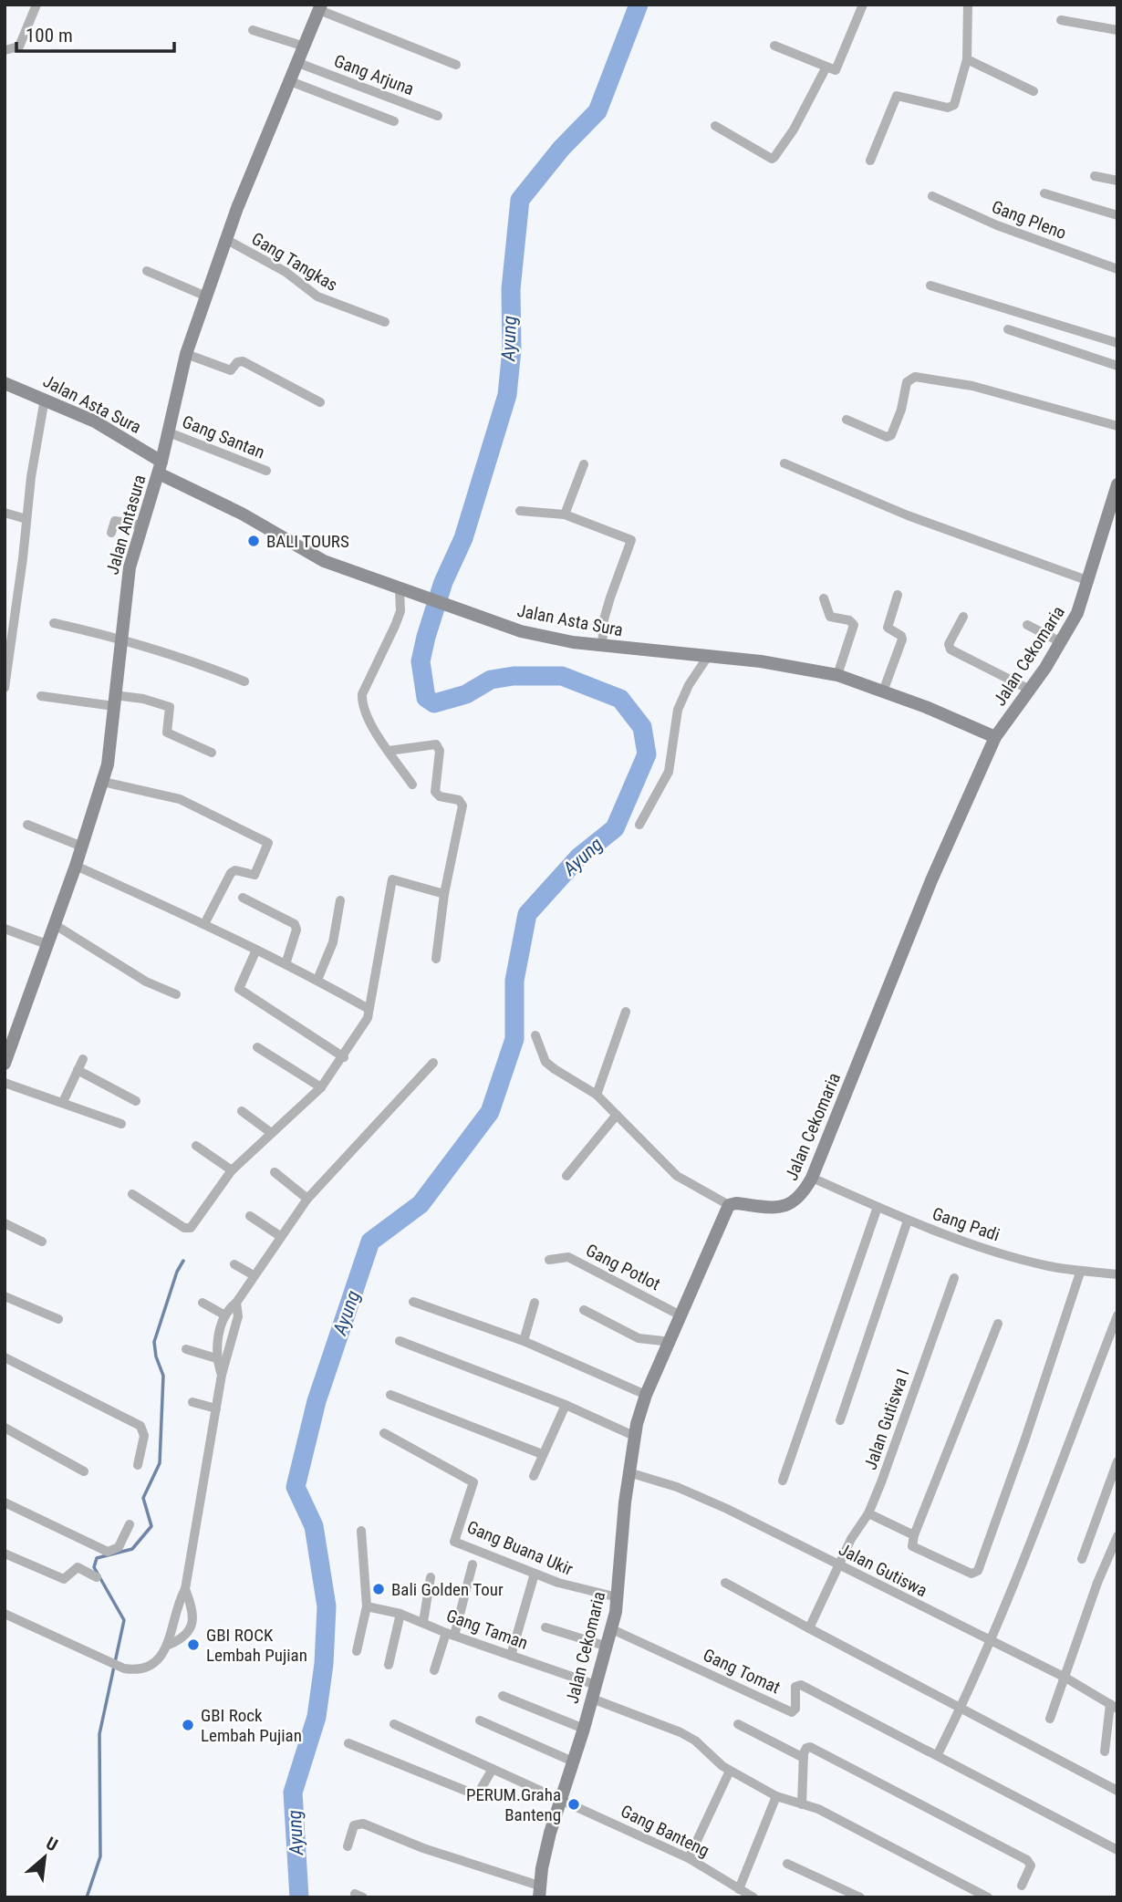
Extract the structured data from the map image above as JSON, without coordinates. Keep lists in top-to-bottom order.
{
  "streets": {
    "street": [
      "Gang Arjuna",
      "Gang Pleno",
      "Gang Tangkas",
      "Jalan Asta Sura",
      "Gang Santan",
      "Jalan Antasura",
      "Jalan Cekomaria",
      "Gang Padi",
      "Gang Potlot",
      "Jalan Gutiswa I",
      "Gang Buana Ukir",
      "Jalan Gutiswa",
      "Gang Taman",
      "Gang Tomat",
      "Gang Banteng"
    ]
  },
  "crossings": [
    ["Gang Arjuna", "Jalan Antasura"],
    ["Gang Tangkas", "Jalan Antasura"],
    ["Jalan Asta Sura", "Jalan Antasura"],
    ["Jalan Asta Sura", "Jalan Cekomaria"],
    ["Gang Santan", "Jalan Antasura"],
    ["Jalan Cekomaria", "Gang Padi"],
    ["Jalan Cekomaria", "Gang Potlot"],
    ["Jalan Cekomaria", "Gang Buana Ukir"],
    ["Jalan Cekomaria", "Jalan Gutiswa"],
    ["Jalan Cekomaria", "Gang Taman"],
    ["Jalan Cekomaria", "Gang Tomat"],
    ["Jalan Cekomaria", "Gang Banteng"],
    ["Jalan Gutiswa I", "Jalan Gutiswa"]
  ],
  "water": ["Ayung"],
  "places": [
    "BALI TOURS",
    "Bali Golden Tour",
    "GBI ROCK Lembah Pujian",
    "GBI Rock Lembah Pujian",
    "PERUM.Graha Banteng"
  ],
  "scale_bar": "100 m",
  "north": "top right"
}
